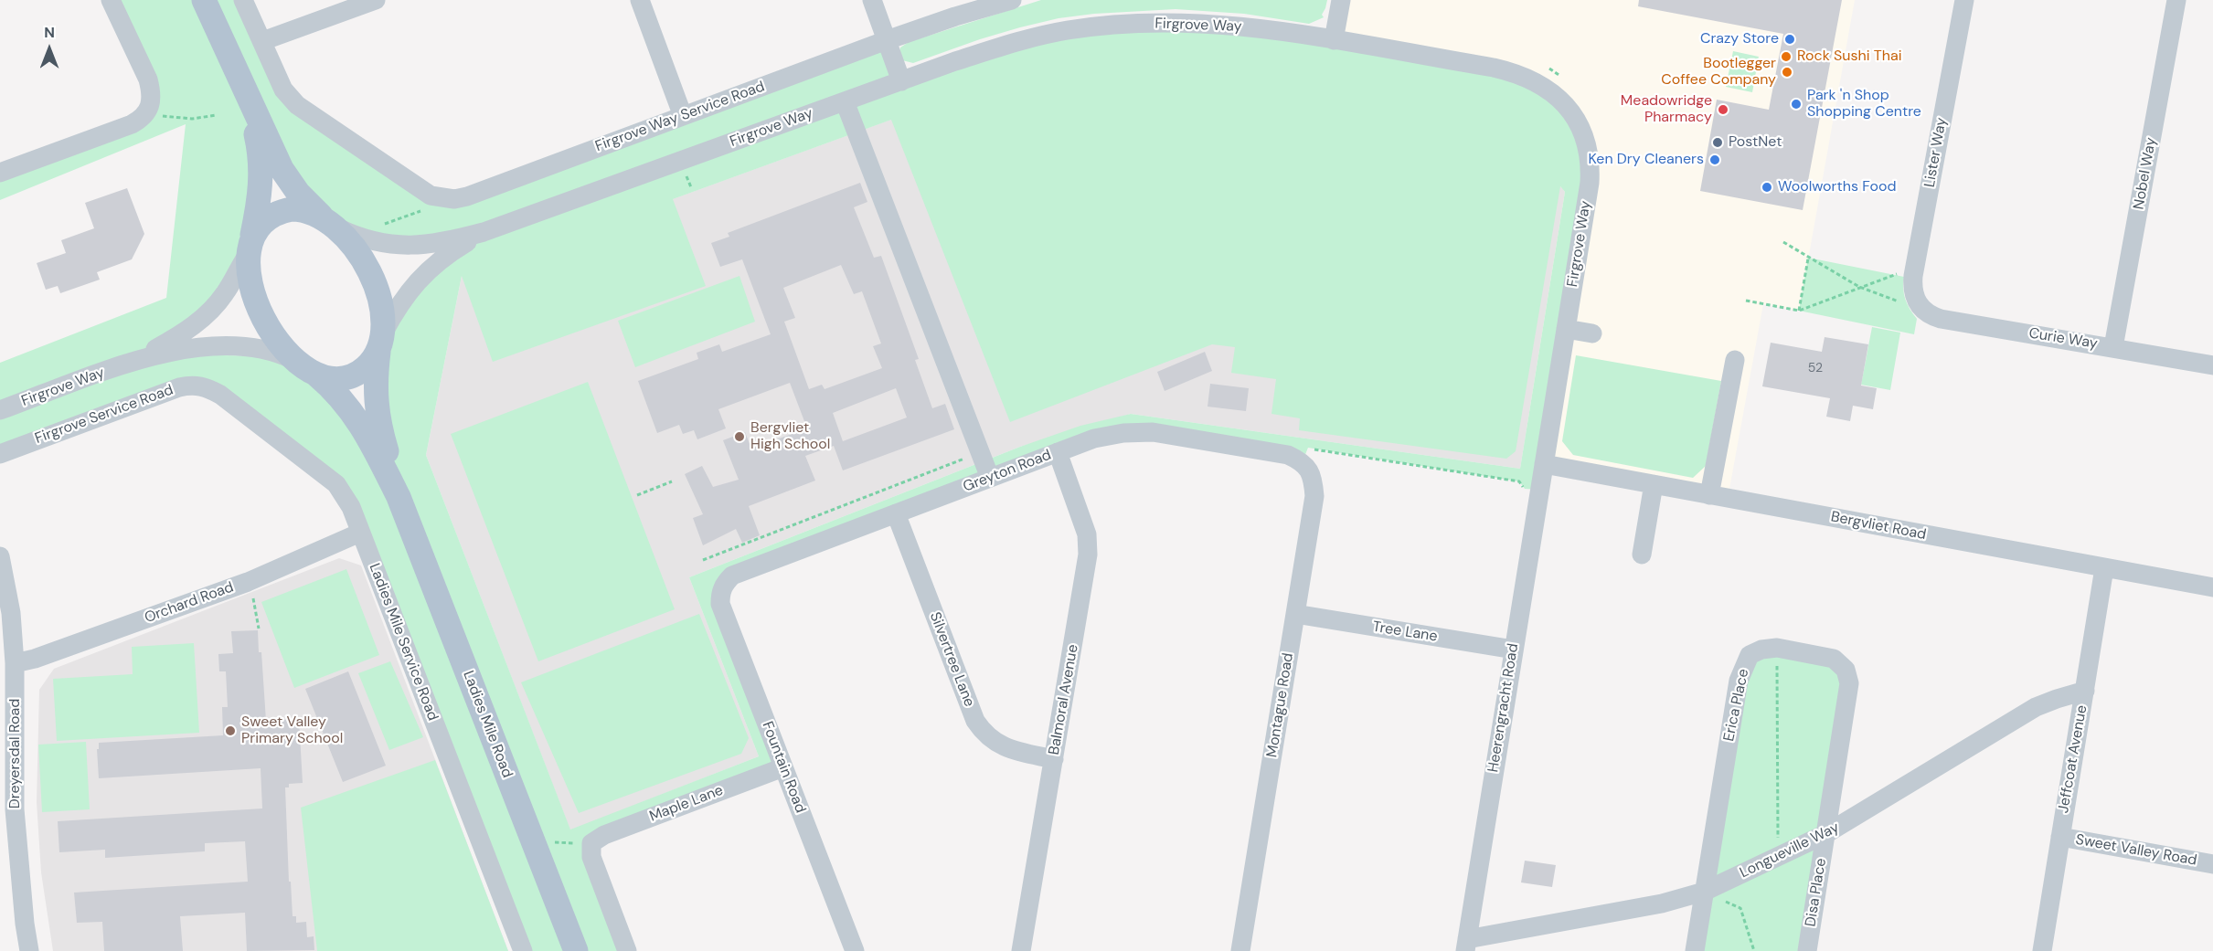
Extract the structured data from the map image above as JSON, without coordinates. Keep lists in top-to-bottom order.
{
  "streets": {
    "main road": ["Ladies Mile Road"],
    "street": [
      "Firgrove Way",
      "Firgrove Way Service Road",
      "Lister Way",
      "Nobel Way",
      "Curie Way",
      "Firgrove Service Road",
      "Greyton Road",
      "Bergvliet Road",
      "Orchard Road",
      "Tree Lane",
      "Ladies Mile Service Road",
      "Silvertree Lane",
      "Balmoral Avenue",
      "Montague Road",
      "Erica Place",
      "Heerengracht Road",
      "Dreyersdal Road",
      "Jeffcoat Avenue",
      "Fountain Road",
      "Maple Lane",
      "Longueville Way",
      "Sweet Valley Road",
      "Disa Place"
    ]
  },
  "crossings": [
    ["Firgrove Way", "Bergvliet Road"],
    ["Firgrove Way", "Heerengracht Road"],
    ["Firgrove Way", "Ladies Mile Road"],
    ["Lister Way", "Curie Way"],
    ["Nobel Way", "Curie Way"],
    ["Firgrove Service Road", "Ladies Mile Service Road"],
    ["Greyton Road", "Silvertree Lane"],
    ["Greyton Road", "Balmoral Avenue"],
    ["Greyton Road", "Montague Road"],
    ["Greyton Road", "Fountain Road"],
    ["Bergvliet Road", "Heerengracht Road"],
    ["Bergvliet Road", "Jeffcoat Avenue"],
    ["Orchard Road", "Ladies Mile Service Road"],
    ["Orchard Road", "Dreyersdal Road"],
    ["Tree Lane", "Montague Road"],
    ["Tree Lane", "Heerengracht Road"],
    ["Silvertree Lane", "Balmoral Avenue"],
    ["Erica Place", "Longueville Way"],
    ["Erica Place", "Disa Place"],
    ["Heerengracht Road", "Longueville Way"],
    ["Jeffcoat Avenue", "Longueville Way"],
    ["Jeffcoat Avenue", "Sweet Valley Road"],
    ["Fountain Road", "Maple Lane"],
    ["Longueville Way", "Disa Place"]
  ],
  "places": [
    "Crazy Store",
    "Rock Sushi Thai",
    "Bootlegger Coffee Company",
    "Park 'n Shop Shopping Centre",
    "Meadowridge Pharmacy",
    "PostNet",
    "Ken Dry Cleaners",
    "Woolworths Food",
    "Bergvliet High School",
    "Sweet Valley Primary School"
  ],
  "house_numbers": ["52"],
  "north": "top"
}
